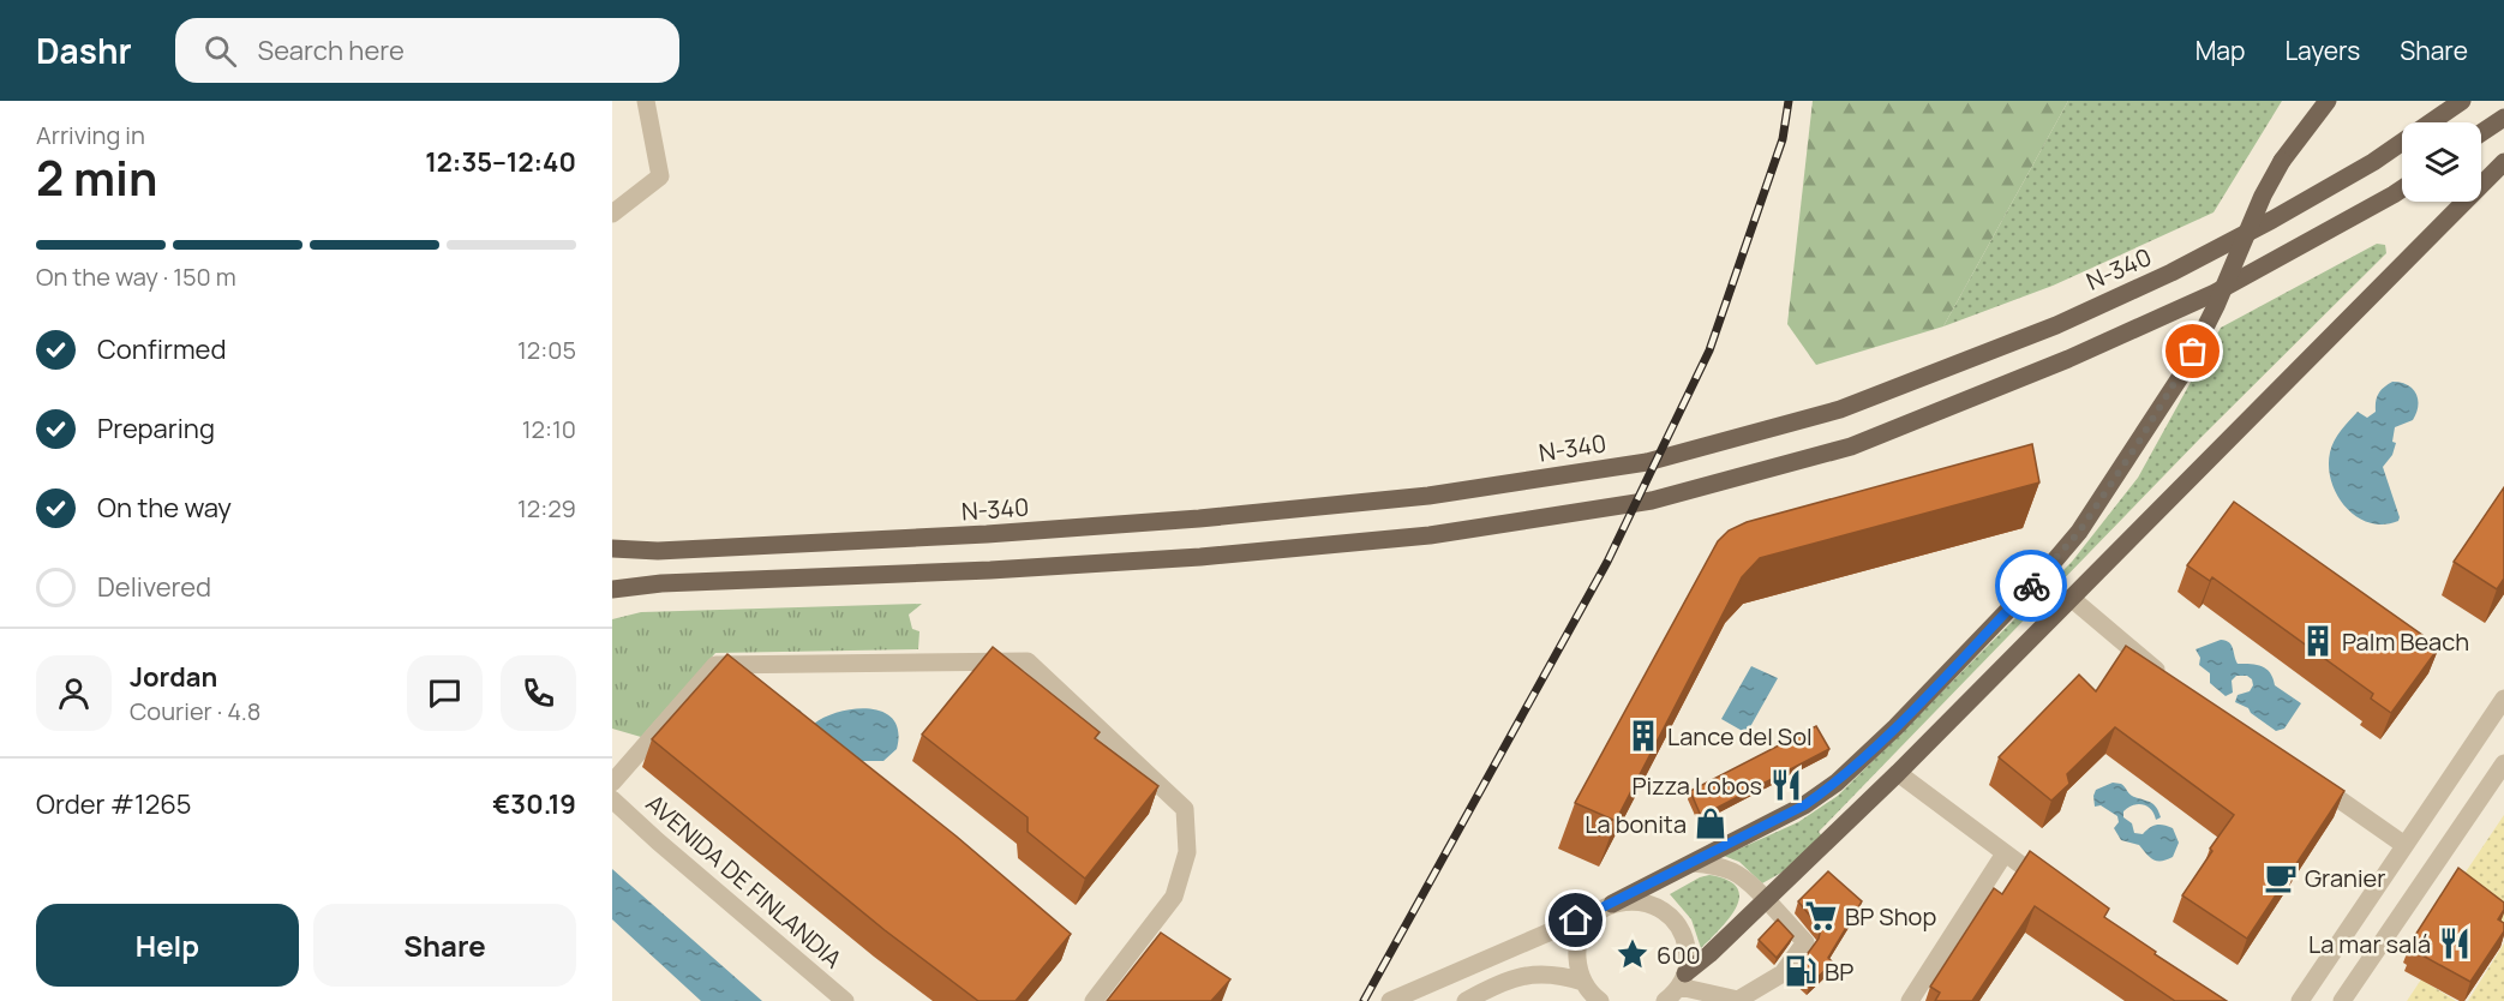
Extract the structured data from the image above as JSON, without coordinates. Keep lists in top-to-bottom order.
{
  "streets": {
    "main road": ["N-340"],
    "street": ["AVENIDA DE FINLANDIA"]
  },
  "places": {
    "building": ["Palm Beach", "Lance del Sol"],
    "restaurant": ["Pizza Lobos", "La mar salá"],
    "shop": ["La bonita"],
    "cafe": ["Granier"],
    "supermarket": ["BP Shop"],
    "place": ["600"],
    "fuel station": ["BP"]
  },
  "page": {
    "header": "Dashr",
    "search": "Search here",
    "nav": ["Map", "Layers", "Share"],
    "heading": ["2 min", "Arriving in", "12:35–12:40"],
    "panel": [
      "Jordan",
      "Courier · 4.8",
      "Order #1265",
      "€30.19"
    ],
    "bar": "On the way · 150 m",
    "list": [
      ["Confirmed", "12:05"],
      ["Preparing", "12:10"],
      ["On the way", "12:29"],
      "Delivered"
    ],
    "buttons": ["Help", "Share"]
  }
}
